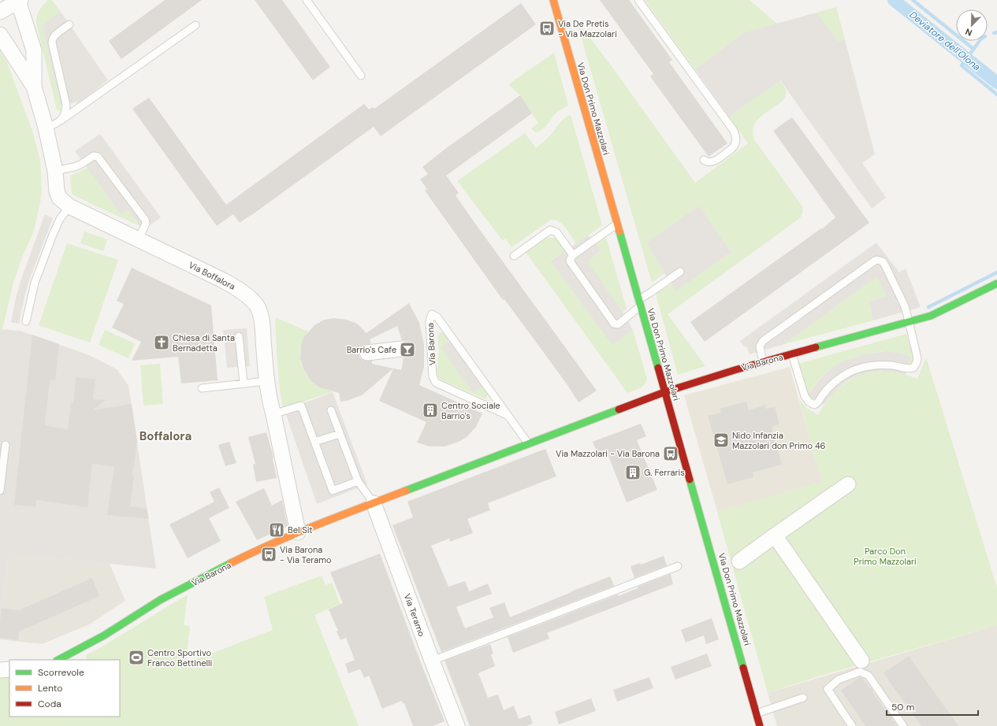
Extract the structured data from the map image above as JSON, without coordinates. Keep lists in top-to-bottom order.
{
  "streets": {
    "street": [
      "Via Don Primo Mazzolari",
      "Via Boffalora",
      "Via Barona",
      "Via Teramo"
    ]
  },
  "crossings": [
    ["Via Don Primo Mazzolari", "Via Barona"],
    ["Via Boffalora", "Via Barona"],
    ["Via Barona", "Via Teramo"]
  ],
  "districts": ["Boffalora"],
  "water": ["Deviatore dell'Olona"],
  "parks": ["Parco Don Primo Mazzolari"],
  "places": {
    "bus stop": ["Via De Pretis - Via Mazzolari", "Via Mazzolari - Via Barona", "Via Barona - Via Teramo"],
    "church": ["Chiesa di Santa Bernadetta"],
    "bar": ["Barrio's Cafe"],
    "building": ["Centro Sociale Barrio's", "G. Ferraris"],
    "school or university": ["Nido Infanzia Mazzolari don Primo 46"],
    "restaurant": ["Bel Sit"],
    "sports": ["Centro Sportivo Franco Bettinelli"]
  },
  "legend": ["Scorrevole", "Lento", "Coda"],
  "scale_bar": "50 m",
  "north": "bottom left"
}
